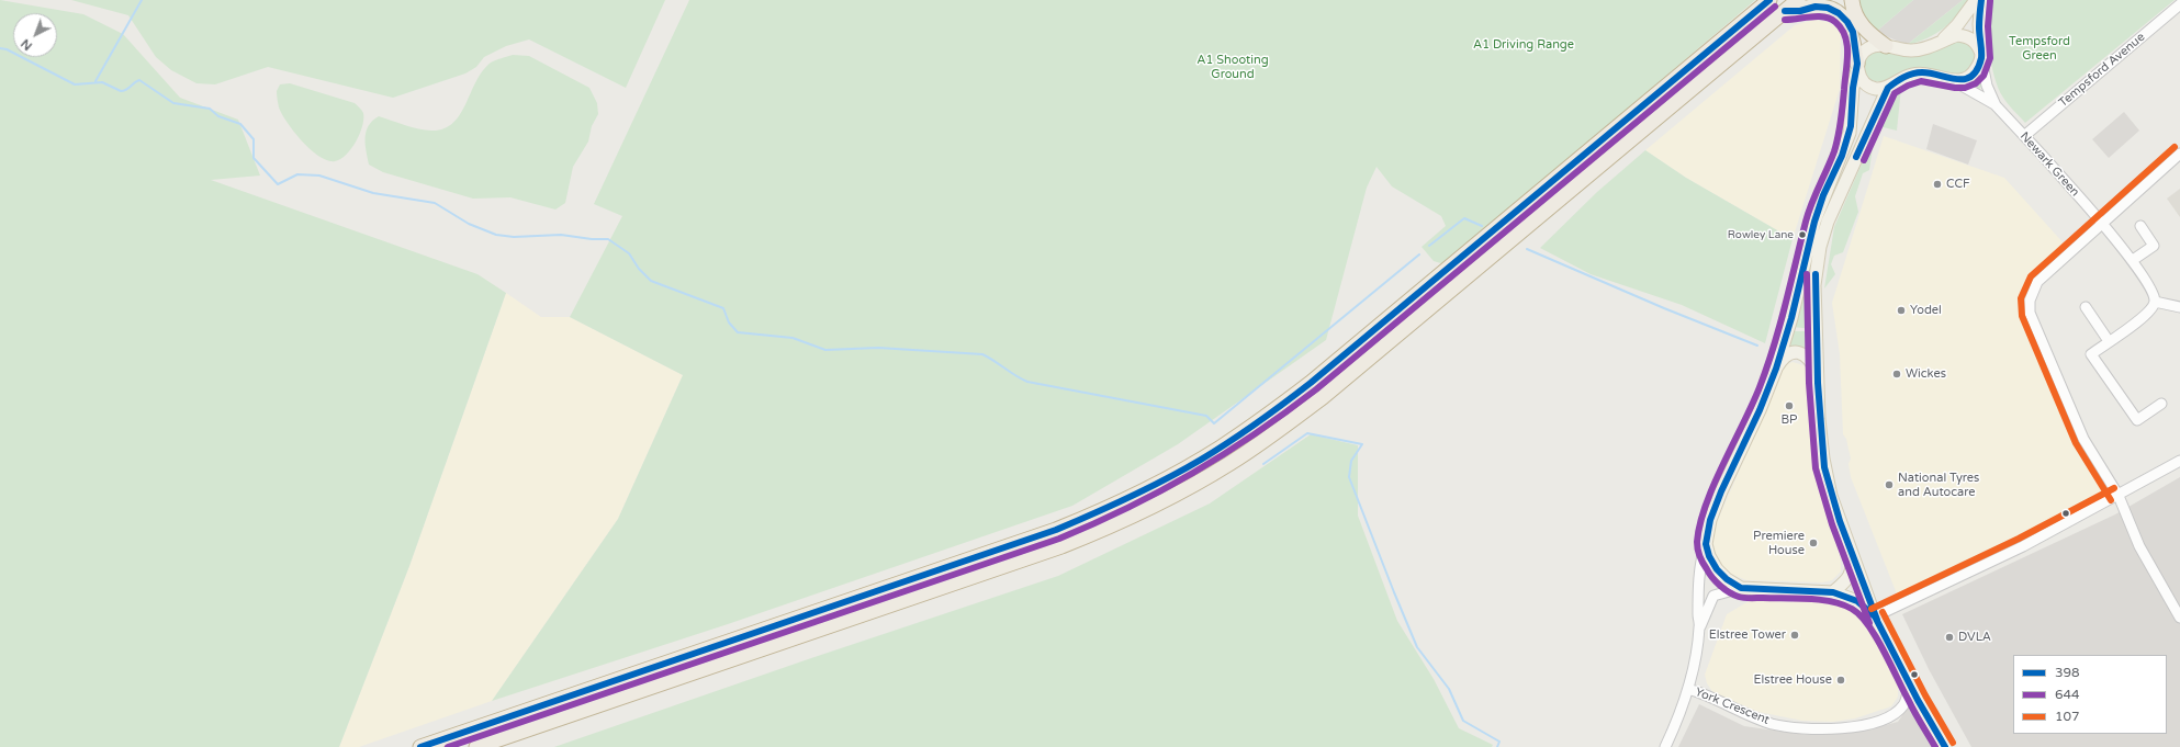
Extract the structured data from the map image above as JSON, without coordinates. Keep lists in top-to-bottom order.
{
  "streets": {
    "street": ["Tempsford Avenue", "Newark Green", "York Crescent"]
  },
  "crossings": [
    ["Tempsford Avenue", "Newark Green"]
  ],
  "parks": ["Tempsford Green", "A1 Driving Range", "A1 Shooting Ground"],
  "places": [
    "CCF",
    "Rowley Lane",
    "Yodel",
    "Wickes",
    "BP",
    "National Tyres and Autocare",
    "Premiere House",
    "Elstree Tower",
    "DVLA",
    "Elstree House"
  ],
  "lines": ["transit line 398", "transit line 644", "transit line 107"],
  "legend": ["398", "644", "107"],
  "north": "bottom left"
}
